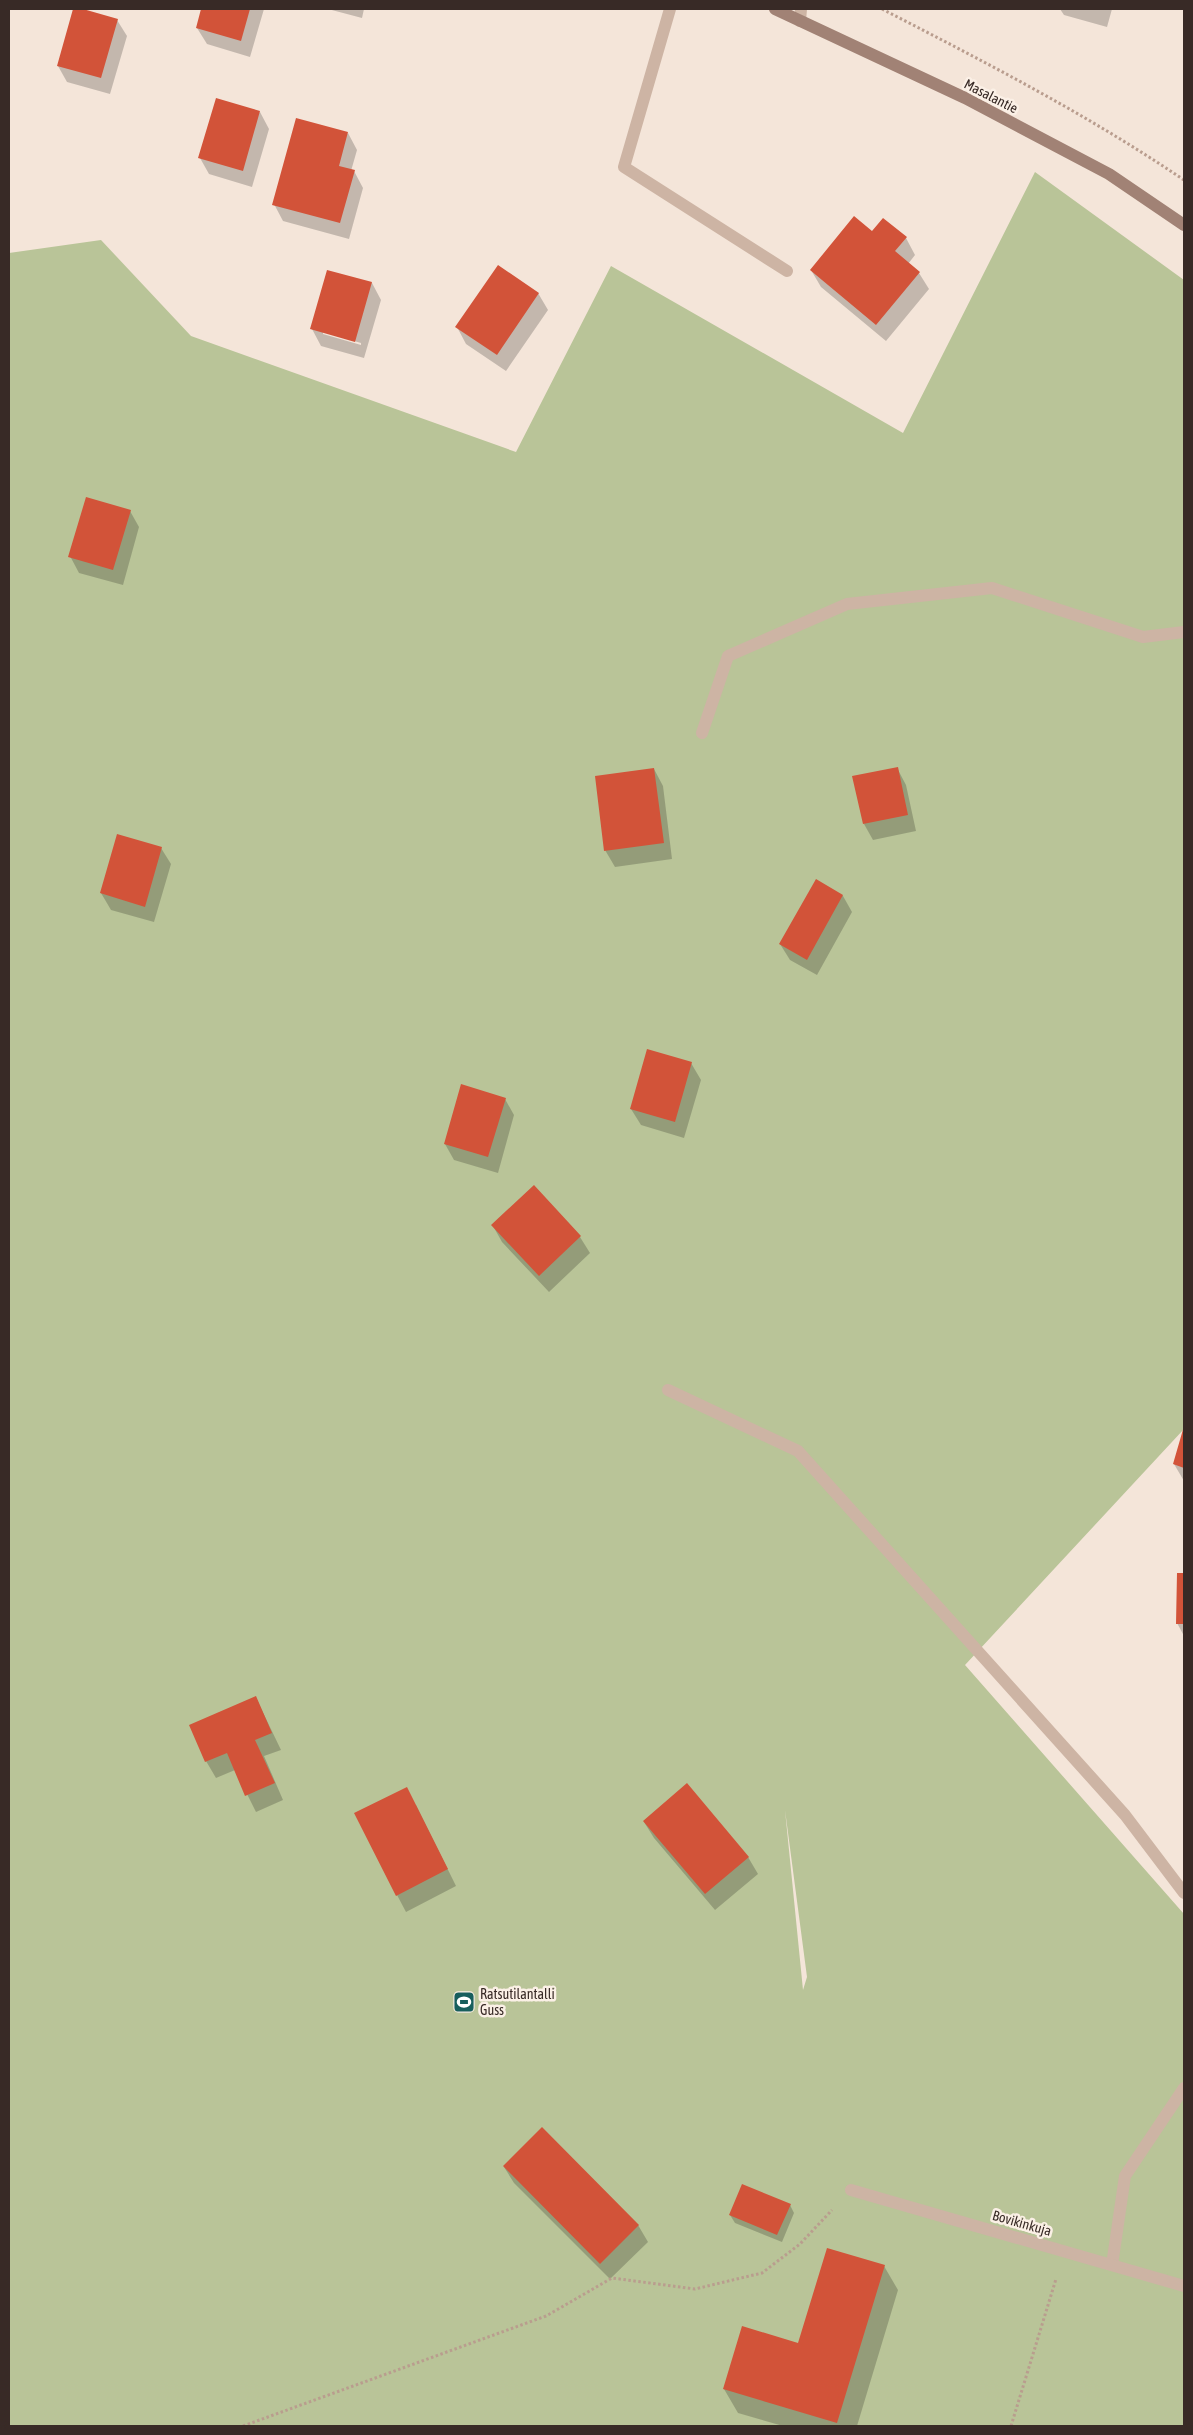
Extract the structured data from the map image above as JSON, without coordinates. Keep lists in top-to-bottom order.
{
  "streets": {
    "street": ["Masalantie", "Bovikinkuja"]
  },
  "places": {
    "sports": ["Ratsutilantalli Guss"]
  }
}
